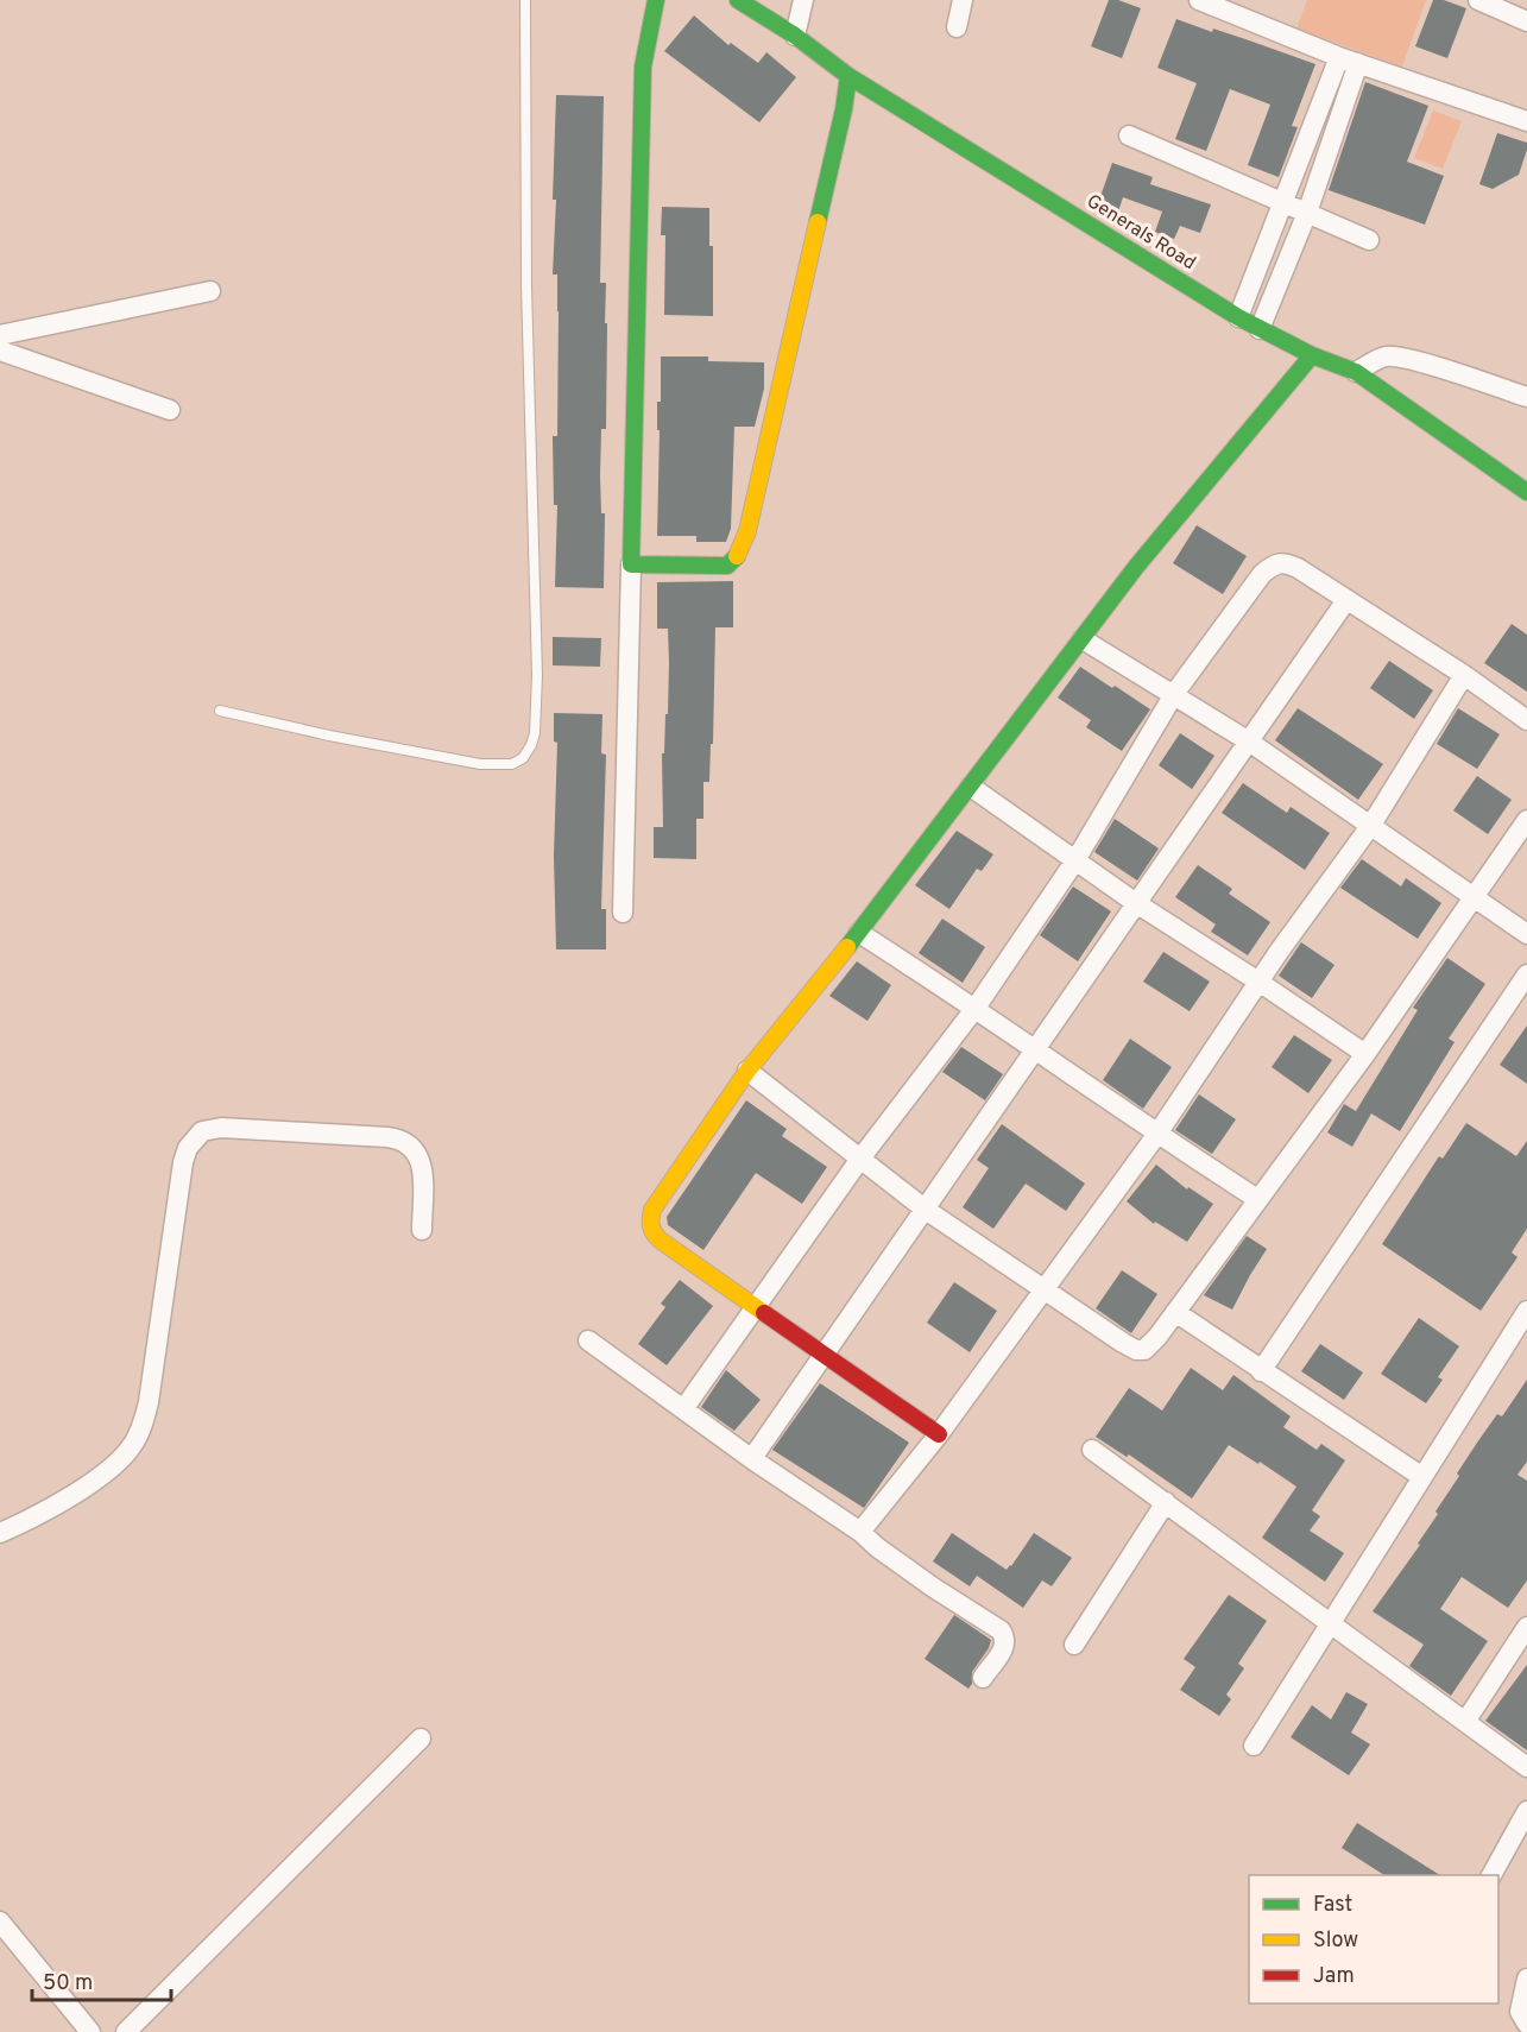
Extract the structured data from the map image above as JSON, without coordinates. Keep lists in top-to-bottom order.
{
  "streets": {
    "street": ["Generals Road"]
  },
  "legend": ["Fast", "Slow", "Jam"],
  "scale_bar": "50 m"
}
